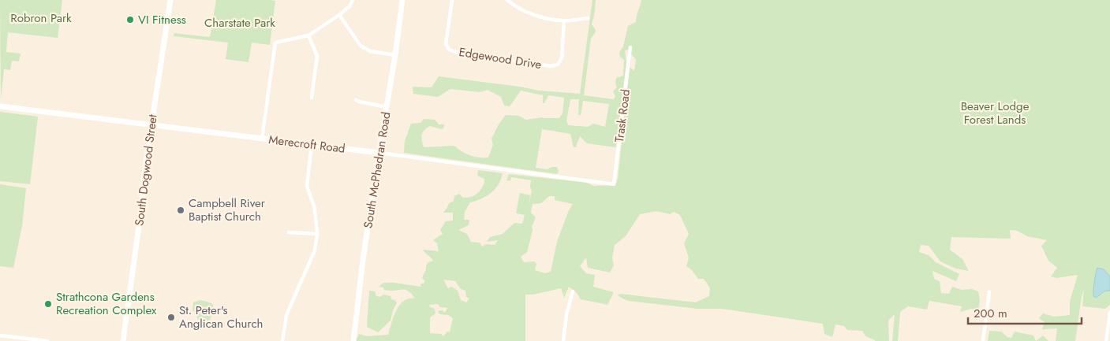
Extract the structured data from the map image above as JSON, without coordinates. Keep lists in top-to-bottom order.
{
  "streets": {
    "street": [
      "Edgewood Drive",
      "Trask Road",
      "Merecroft Road",
      "South Dogwood Street",
      "South McPhedran Road"
    ]
  },
  "crossings": [
    ["Trask Road", "Merecroft Road"],
    ["Merecroft Road", "South Dogwood Street"],
    ["Merecroft Road", "South McPhedran Road"]
  ],
  "parks": ["Robron Park", "Charstate Park", "Beaver Lodge Forest Lands"],
  "places": [
    "VI Fitness",
    "Campbell River Baptist Church",
    "Strathcona Gardens Recreation Complex",
    "St. Peter's Anglican Church"
  ],
  "scale_bar": "200 m"
}
